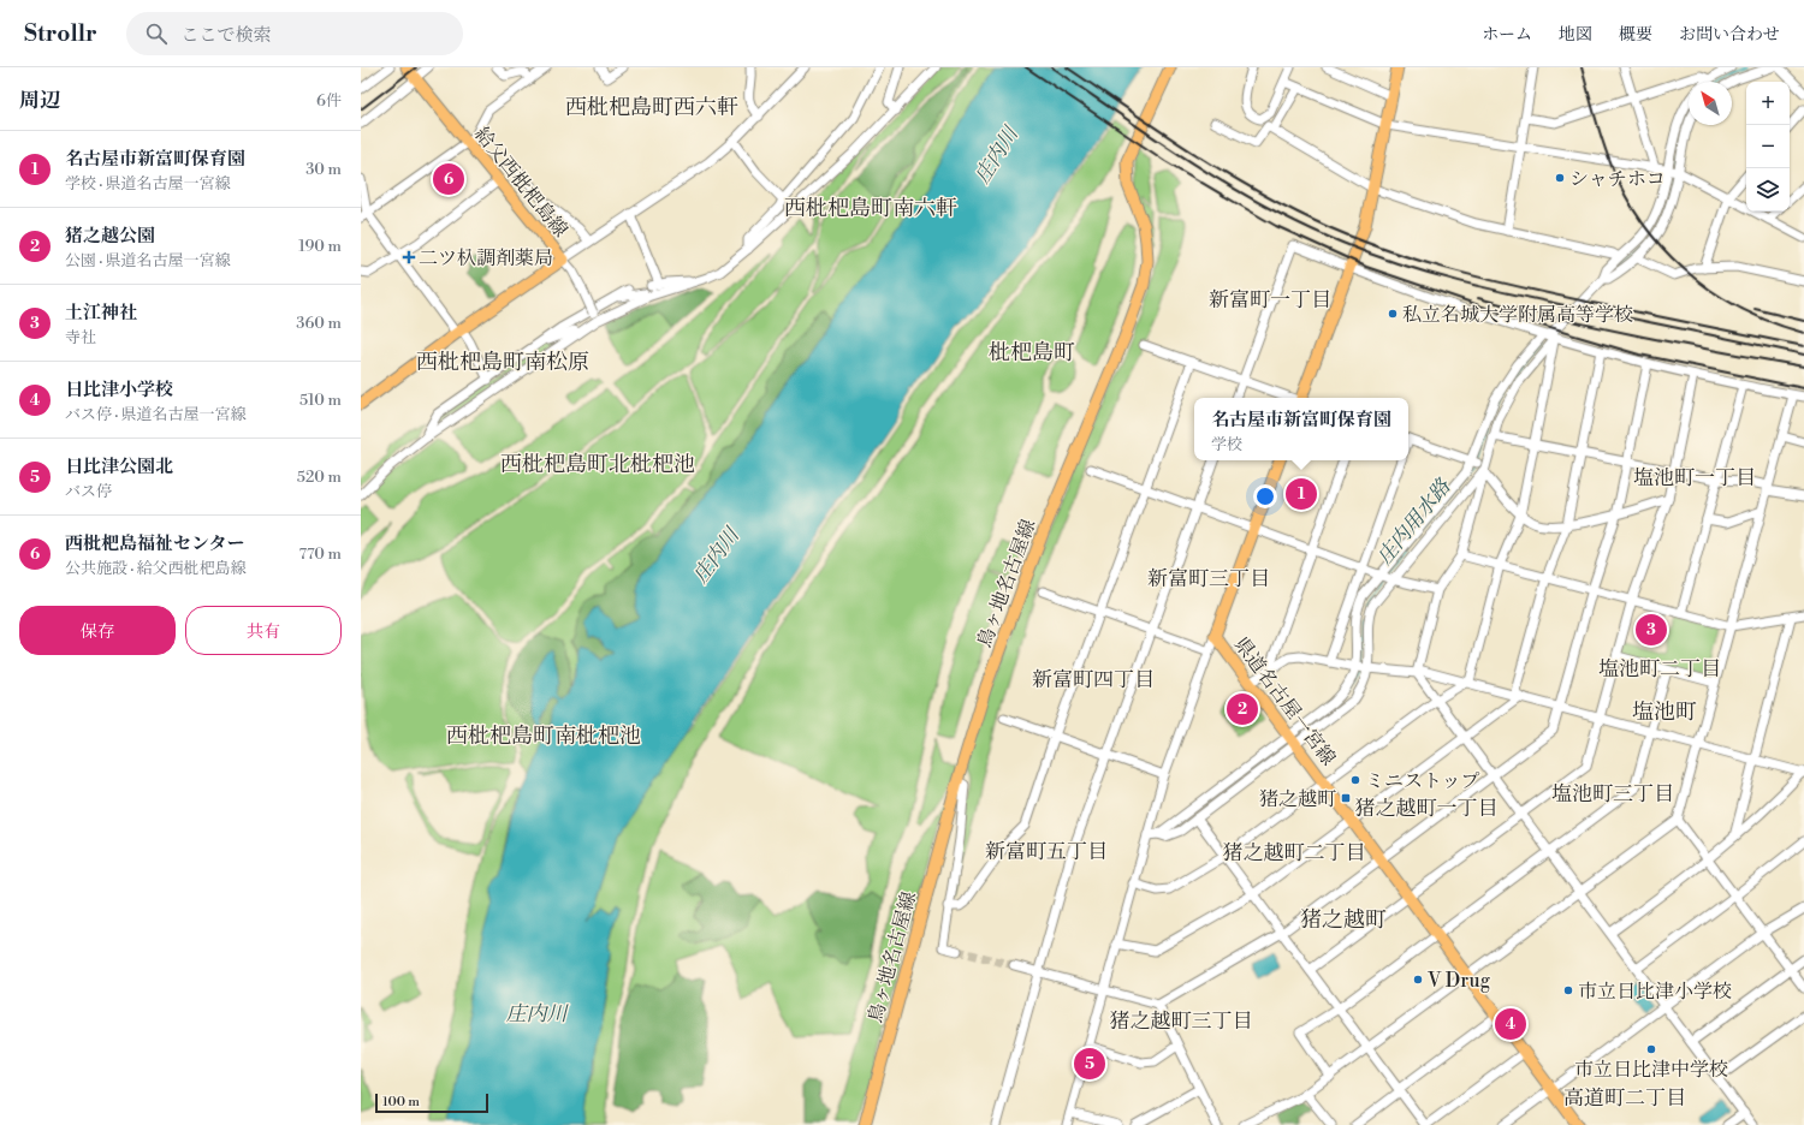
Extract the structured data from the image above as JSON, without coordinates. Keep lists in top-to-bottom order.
{
  "streets": {
    "main road": ["給父西枇杷島線", "鳥ヶ地名古屋線", "県道名古屋一宮線"]
  },
  "districts": [
    "西枇杷島町西六軒",
    "西枇杷島町南六軒",
    "新富町一丁目",
    "枇杷島町",
    "西枇杷島町南松原",
    "西枇杷島町北枇杷池",
    "塩池町一丁目",
    "新富町三丁目",
    "塩池町二丁目",
    "新富町四丁目",
    "塩池町",
    "西枇杷島町南枇杷池",
    "塩池町三丁目",
    "猪之越町一丁目",
    "新富町五丁目",
    "猪之越町二丁目",
    "猪之越町",
    "猪之越町三丁目",
    "高道町二丁目"
  ],
  "water": ["庄内川", "庄内用水路"],
  "places": {
    "other": [
      "シャチホコ",
      "私立名城大学附属高等学校",
      "ミニストップ",
      "V Drug",
      "市立日比津小学校",
      "市立日比津中学校"
    ],
    "health": ["二ツ杁調剤薬局"],
    "transit": ["猪之越町"]
  },
  "scale_bar": "100 m",
  "north": "top left",
  "page": {
    "header": "Strollr",
    "search": "ここで検索",
    "nav": [
      "ホーム",
      "地図",
      "概要",
      "お問い合わせ"
    ],
    "heading": ["周辺", "6件"],
    "map_buttons": ["+", "−"],
    "list": [
      {
        "mark": "1",
        "name": "名古屋市新富町保育園",
        "note": "学校 · 県道名古屋一宮線",
        "value": "30 m"
      },
      {
        "mark": "2",
        "name": "猪之越公園",
        "note": "公園 · 県道名古屋一宮線",
        "value": "190 m"
      },
      {
        "mark": "3",
        "name": "土江神社",
        "note": "寺社",
        "value": "360 m"
      },
      {
        "mark": "4",
        "name": "日比津小学校",
        "note": "バス停 · 県道名古屋一宮線",
        "value": "510 m"
      },
      {
        "mark": "5",
        "name": "日比津公園北",
        "note": "バス停",
        "value": "520 m"
      },
      {
        "mark": "6",
        "name": "西枇杷島福祉センター",
        "note": "公共施設 · 給父西枇杷島線",
        "value": "770 m"
      }
    ],
    "pins": [
      "6",
      "1",
      "3",
      "2",
      "4",
      "5"
    ],
    "popup": ["名古屋市新富町保育園", "学校"],
    "buttons": ["保存", "共有"],
    "scale": "100 m"
  }
}
